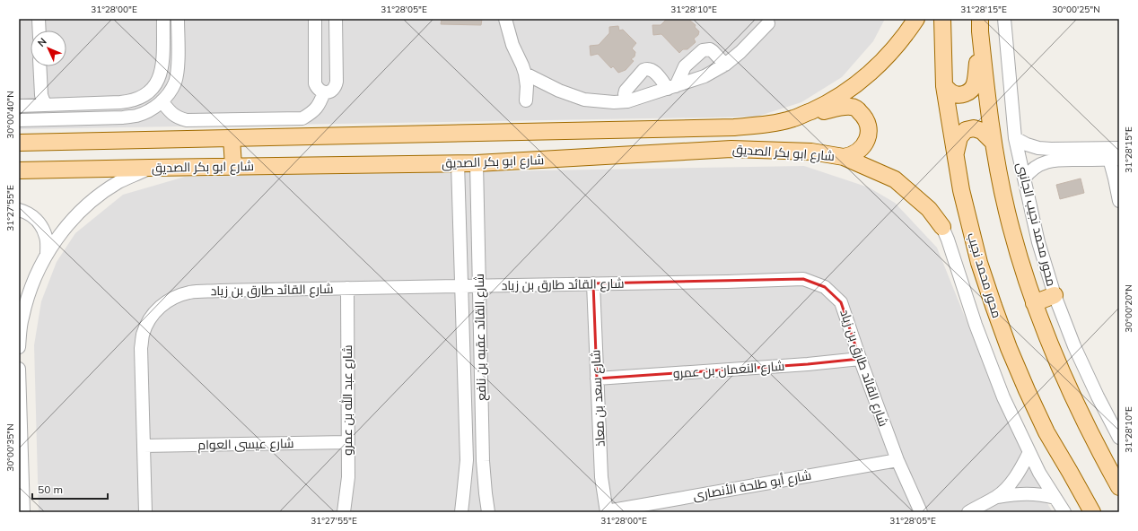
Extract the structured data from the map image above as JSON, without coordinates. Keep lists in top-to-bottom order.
{
  "streets": {
    "main road": ["شارع ابو بكر الصديق", "محور محمد نجيب"],
    "street": [
      "محور محمد نجيب الجانبى",
      "شارع القائد طارق بن زياد",
      "شارع القائد عقبه بن نافع",
      "شارع النعمان بن عمرو",
      "شارع سعد بن معاذ",
      "شارع عبد الله بن عمرو",
      "شارع عيسى العوام",
      "شارع أبو طلحة الأنصارى"
    ]
  },
  "crossings": [
    ["شارع ابو بكر الصديق", "شارع القائد عقبه بن نافع"],
    ["شارع القائد طارق بن زياد", "شارع القائد عقبه بن نافع"],
    ["شارع القائد طارق بن زياد", "شارع النعمان بن عمرو"],
    ["شارع القائد طارق بن زياد", "شارع سعد بن معاذ"],
    ["شارع القائد طارق بن زياد", "شارع عبد الله بن عمرو"],
    ["شارع القائد طارق بن زياد", "شارع عيسى العوام"],
    ["شارع القائد طارق بن زياد", "شارع أبو طلحة الأنصارى"],
    ["شارع النعمان بن عمرو", "شارع سعد بن معاذ"],
    ["شارع سعد بن معاذ", "شارع أبو طلحة الأنصارى"],
    ["شارع عبد الله بن عمرو", "شارع عيسى العوام"]
  ],
  "scale_bar": "50 m",
  "north": "top left",
  "coordinates": [
    "31°28'00\"E",
    "31°28'05\"E",
    "31°28'10\"E",
    "31°28'15\"E",
    "30°00'25\"N",
    "30°00'40\"N",
    "31°27'55\"E",
    "30°00'20\"N",
    "30°00'35\"N"
  ]
}
